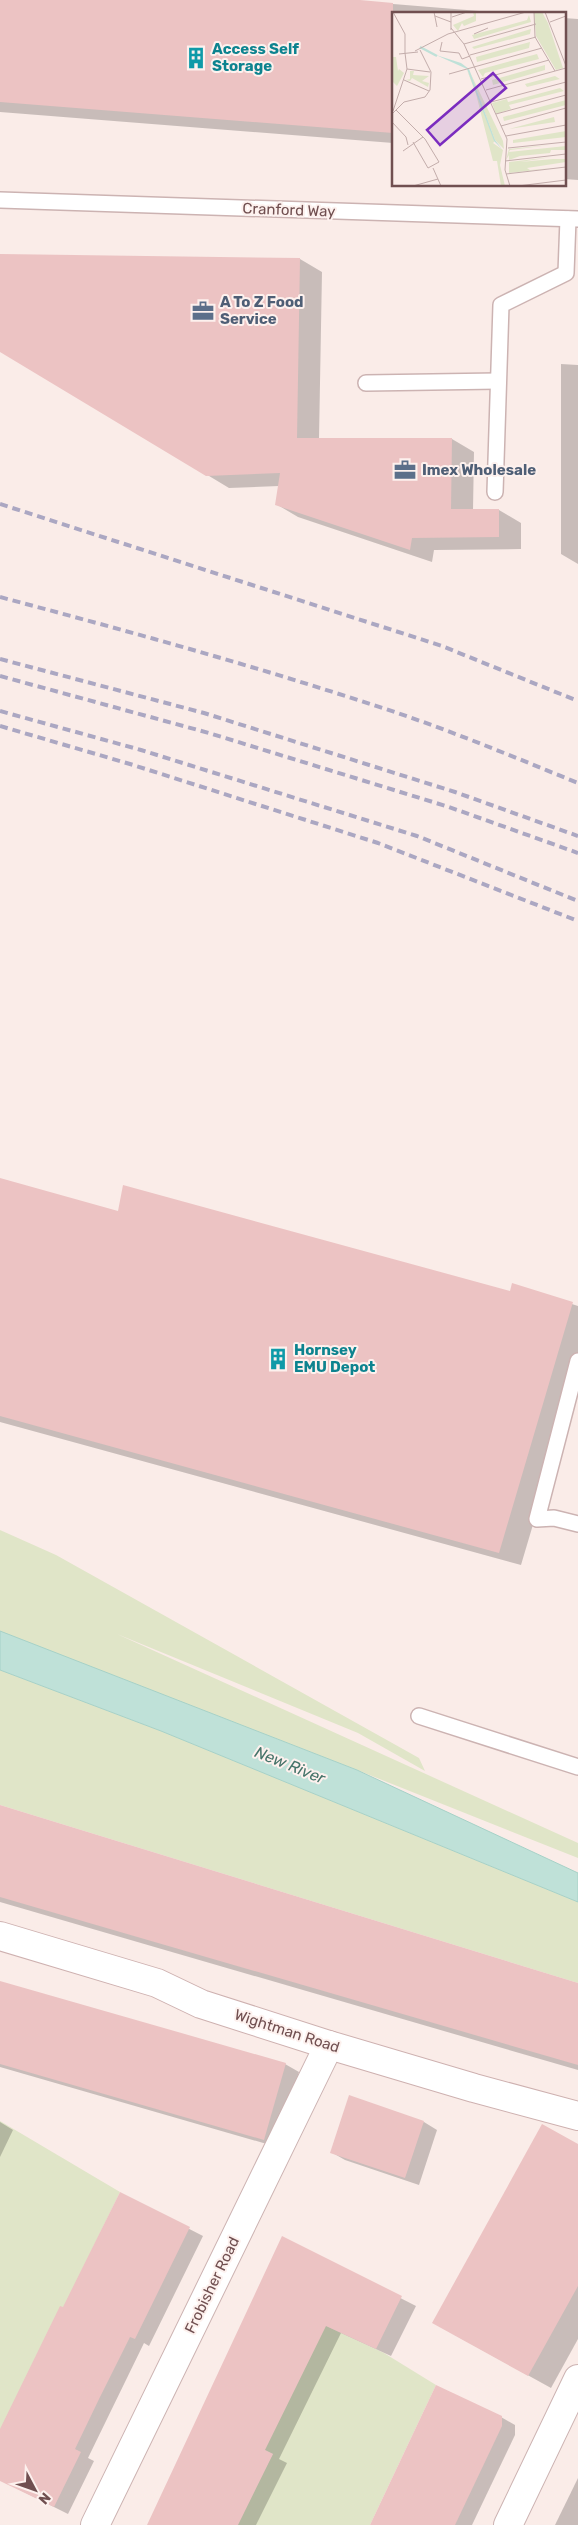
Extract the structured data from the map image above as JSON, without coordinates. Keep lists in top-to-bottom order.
{
  "streets": {
    "street": ["Wightman Road", "Frobisher Road"],
    "lane": ["Cranford Way"]
  },
  "crossings": [
    ["Wightman Road", "Frobisher Road"]
  ],
  "water": ["New River"],
  "places": {
    "building": ["Access Self Storage", "Hornsey EMU Depot"],
    "office": ["A To Z Food Service", "Imex Wholesale"]
  },
  "north": "bottom right"
}
